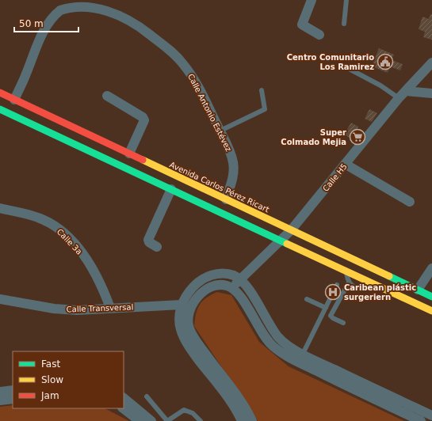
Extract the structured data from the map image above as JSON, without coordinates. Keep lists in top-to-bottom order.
{
  "streets": {
    "main road": ["Avenida Carlos Pérez Ricart"],
    "street": [
      "Calle Antonio Estévez",
      "Calle H5",
      "Calle 3a",
      "Calle Transversal"
    ]
  },
  "crossings": [
    ["Calle Antonio Estévez", "Avenida Carlos Pérez Ricart"],
    ["Calle H5", "Avenida Carlos Pérez Ricart"],
    ["Calle 3a", "Calle Transversal"]
  ],
  "places": {
    "public building": ["Centro Comunitario Los Ramirez"],
    "supermarket": ["Super Colmado Mejia"],
    "hospital": ["Caribean plástic surgeriern"]
  },
  "legend": ["Fast", "Slow", "Jam"],
  "scale_bar": "50 m"
}
